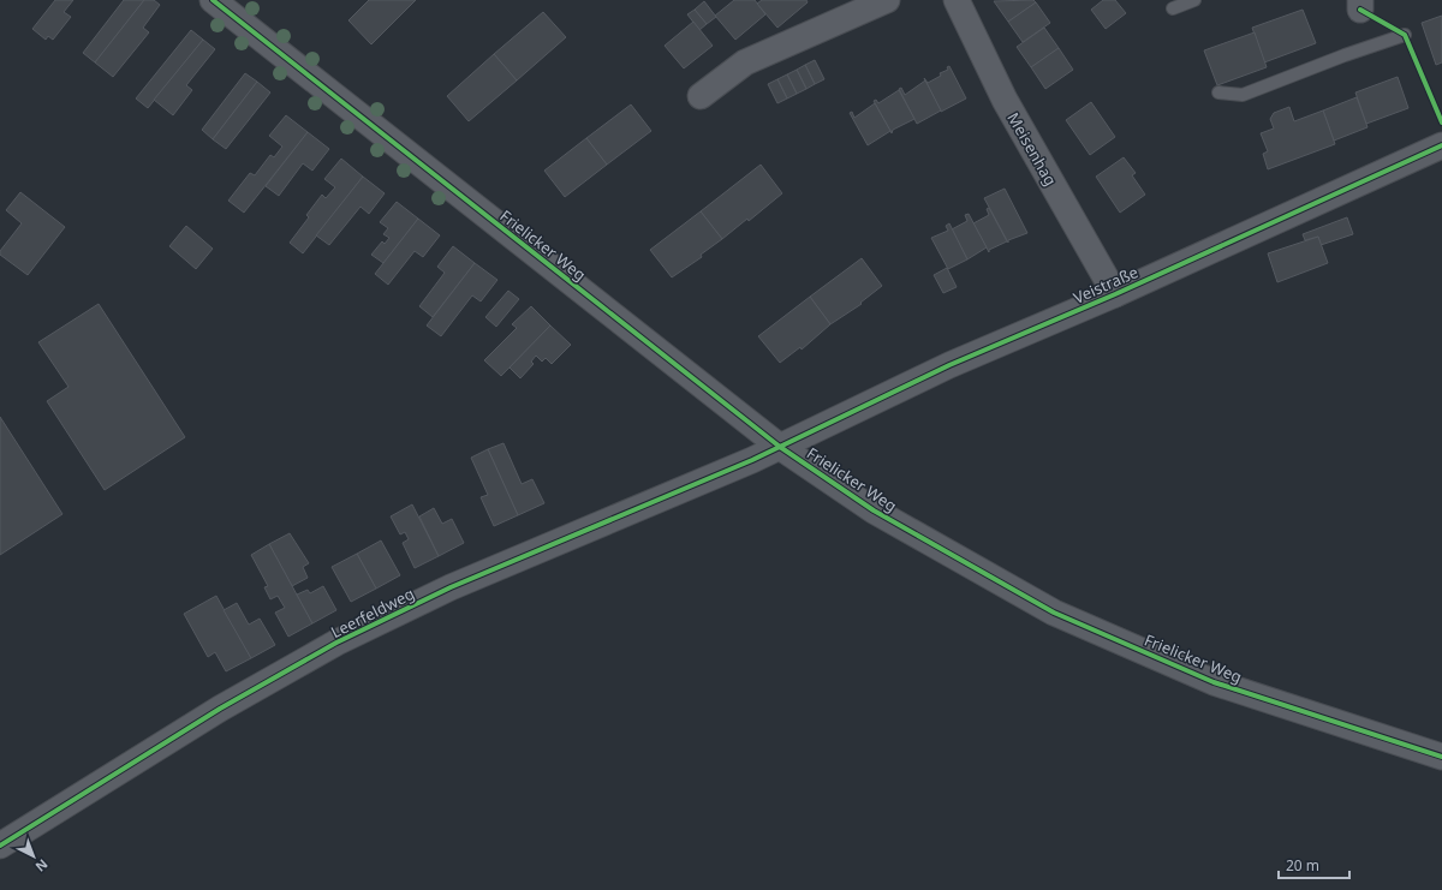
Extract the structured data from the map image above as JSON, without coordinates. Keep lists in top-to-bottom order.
{
  "streets": {
    "street": [
      "Meisenhag",
      "Frielicker Weg",
      "Veistraße",
      "Leerfeldweg"
    ]
  },
  "crossings": [
    ["Meisenhag", "Veistraße"],
    ["Frielicker Weg", "Veistraße"],
    ["Frielicker Weg", "Leerfeldweg"],
    ["Veistraße", "Leerfeldweg"]
  ],
  "scale_bar": "20 m",
  "north": "bottom right"
}
